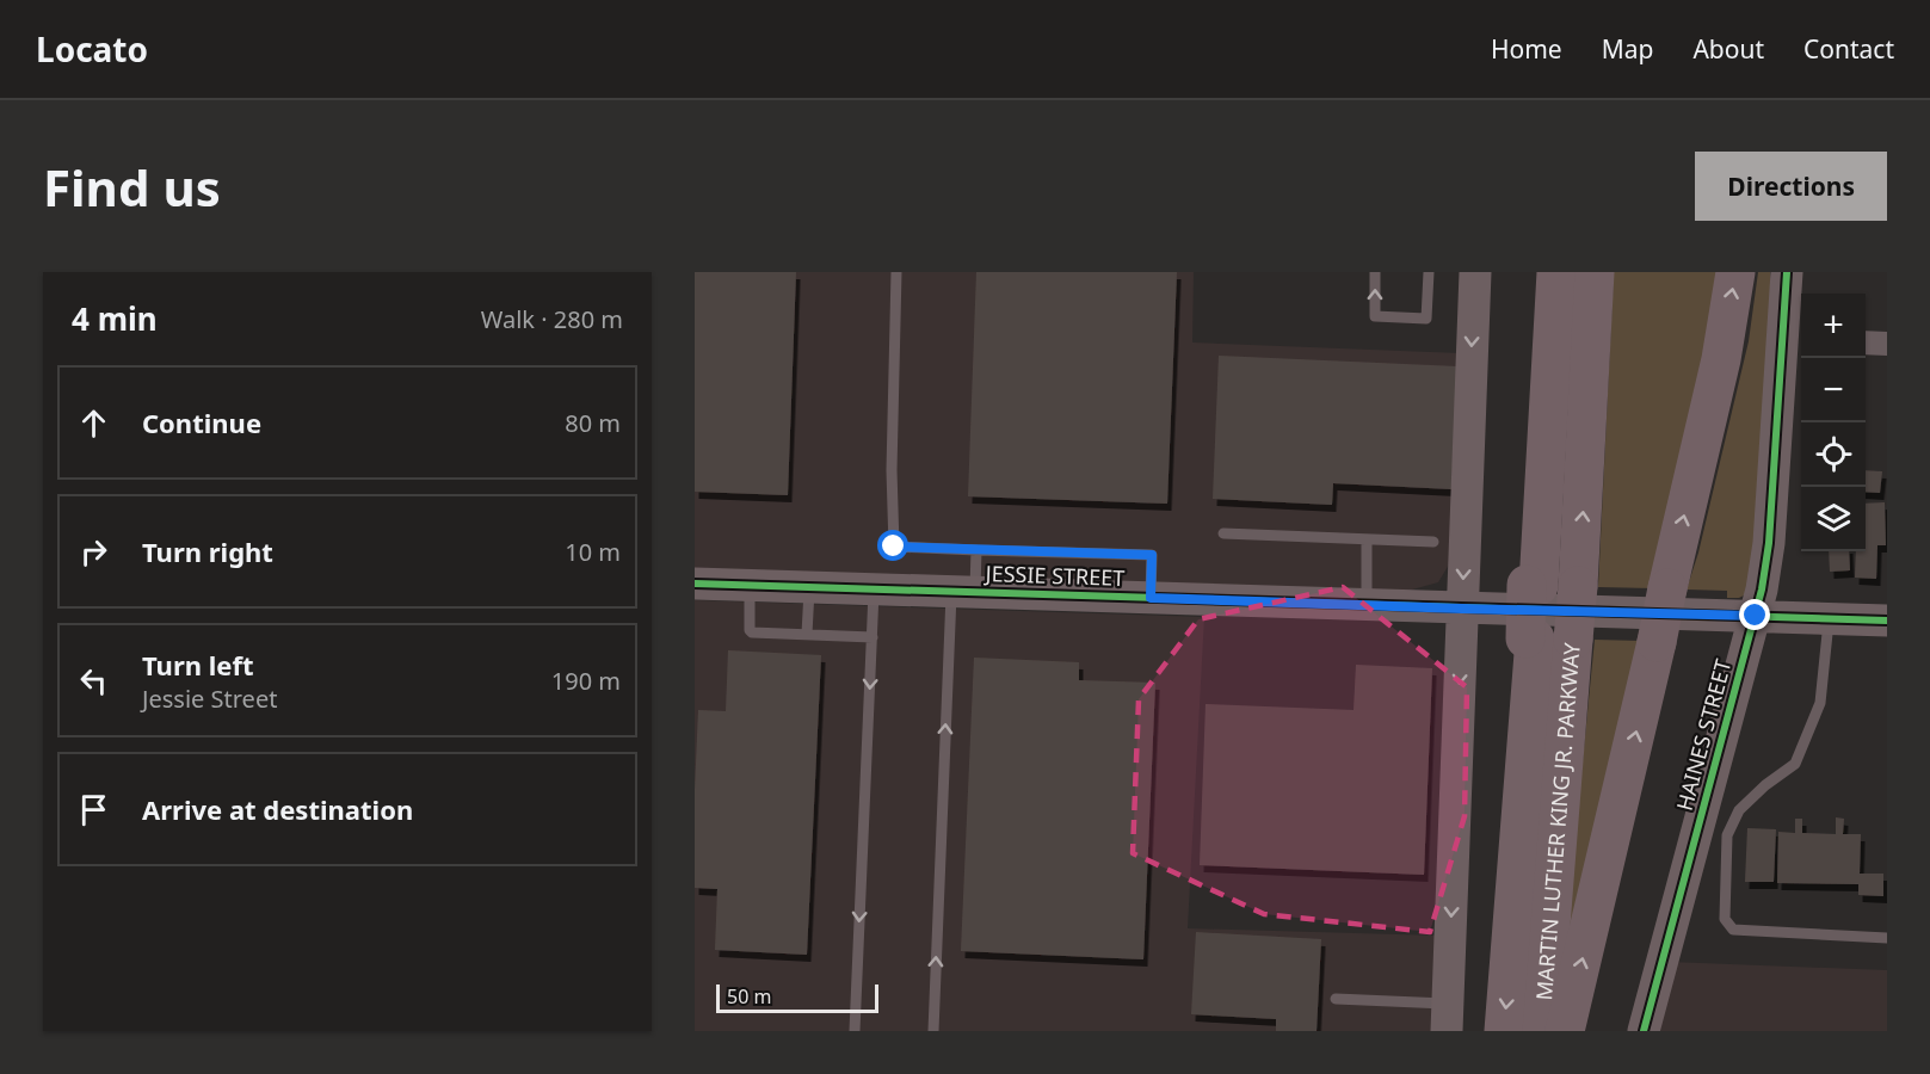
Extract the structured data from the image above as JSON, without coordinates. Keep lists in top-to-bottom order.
{
  "streets": {
    "highway": ["MARTIN LUTHER KING JR. PARKWAY"],
    "street": ["JESSIE STREET", "HAINES STREET"]
  },
  "crossings": [
    ["JESSIE STREET", "HAINES STREET"]
  ],
  "scale_bar": "50 m",
  "page": {
    "header": "Locato",
    "nav": [
      "Home",
      "Map",
      "About",
      "Contact"
    ],
    "buttons": "Directions",
    "title": "Find us",
    "heading": ["4 min", "Walk · 280 m"],
    "map_buttons": ["+", "−"],
    "list": [
      ["Continue", "80 m"],
      ["Turn right", "10 m"],
      ["Turn left", "Jessie Street", "190 m"],
      "Arrive at destination"
    ],
    "scale": "50 m"
  }
}
